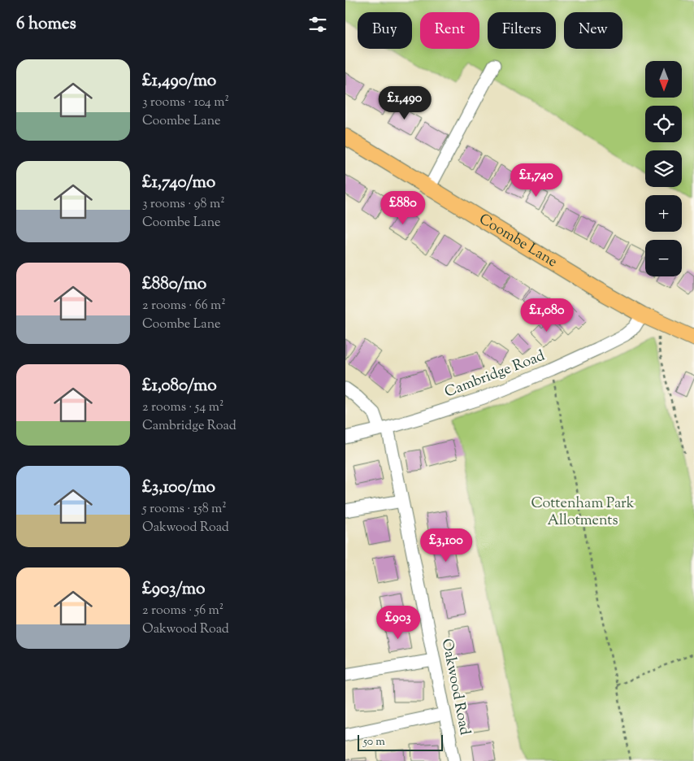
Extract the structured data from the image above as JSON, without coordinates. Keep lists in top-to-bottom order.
{
  "streets": {
    "main road": ["Coombe Lane"],
    "street": ["Cambridge Road", "Oakwood Road"]
  },
  "crossings": [
    ["Coombe Lane", "Cambridge Road"],
    ["Cambridge Road", "Oakwood Road"]
  ],
  "parks": ["Cottenham Park Allotments"],
  "scale_bar": "50 m",
  "north": "bottom",
  "page": {
    "heading": "6 homes",
    "chip": [
      "Buy",
      "Rent",
      "Filters",
      "New"
    ],
    "list": [
      {
        "name": "£1,490/mo",
        "note": "3 rooms · 104 m² · Coombe Lane"
      },
      {
        "name": "£1,740/mo",
        "note": "3 rooms · 98 m² · Coombe Lane"
      },
      {
        "name": "£880/mo",
        "note": "2 rooms · 66 m² · Coombe Lane"
      },
      {
        "name": "£1,080/mo",
        "note": "2 rooms · 54 m² · Cambridge Road"
      },
      {
        "name": "£3,100/mo",
        "note": "5 rooms · 158 m² · Oakwood Road"
      },
      {
        "name": "£903/mo",
        "note": "2 rooms · 56 m² · Oakwood Road"
      }
    ],
    "map_buttons": ["+", "−"],
    "price": [
      "£1,490",
      "£1,740",
      "£880",
      "£1,080",
      "£3,100",
      "£903"
    ],
    "scale": "50 m"
  }
}
